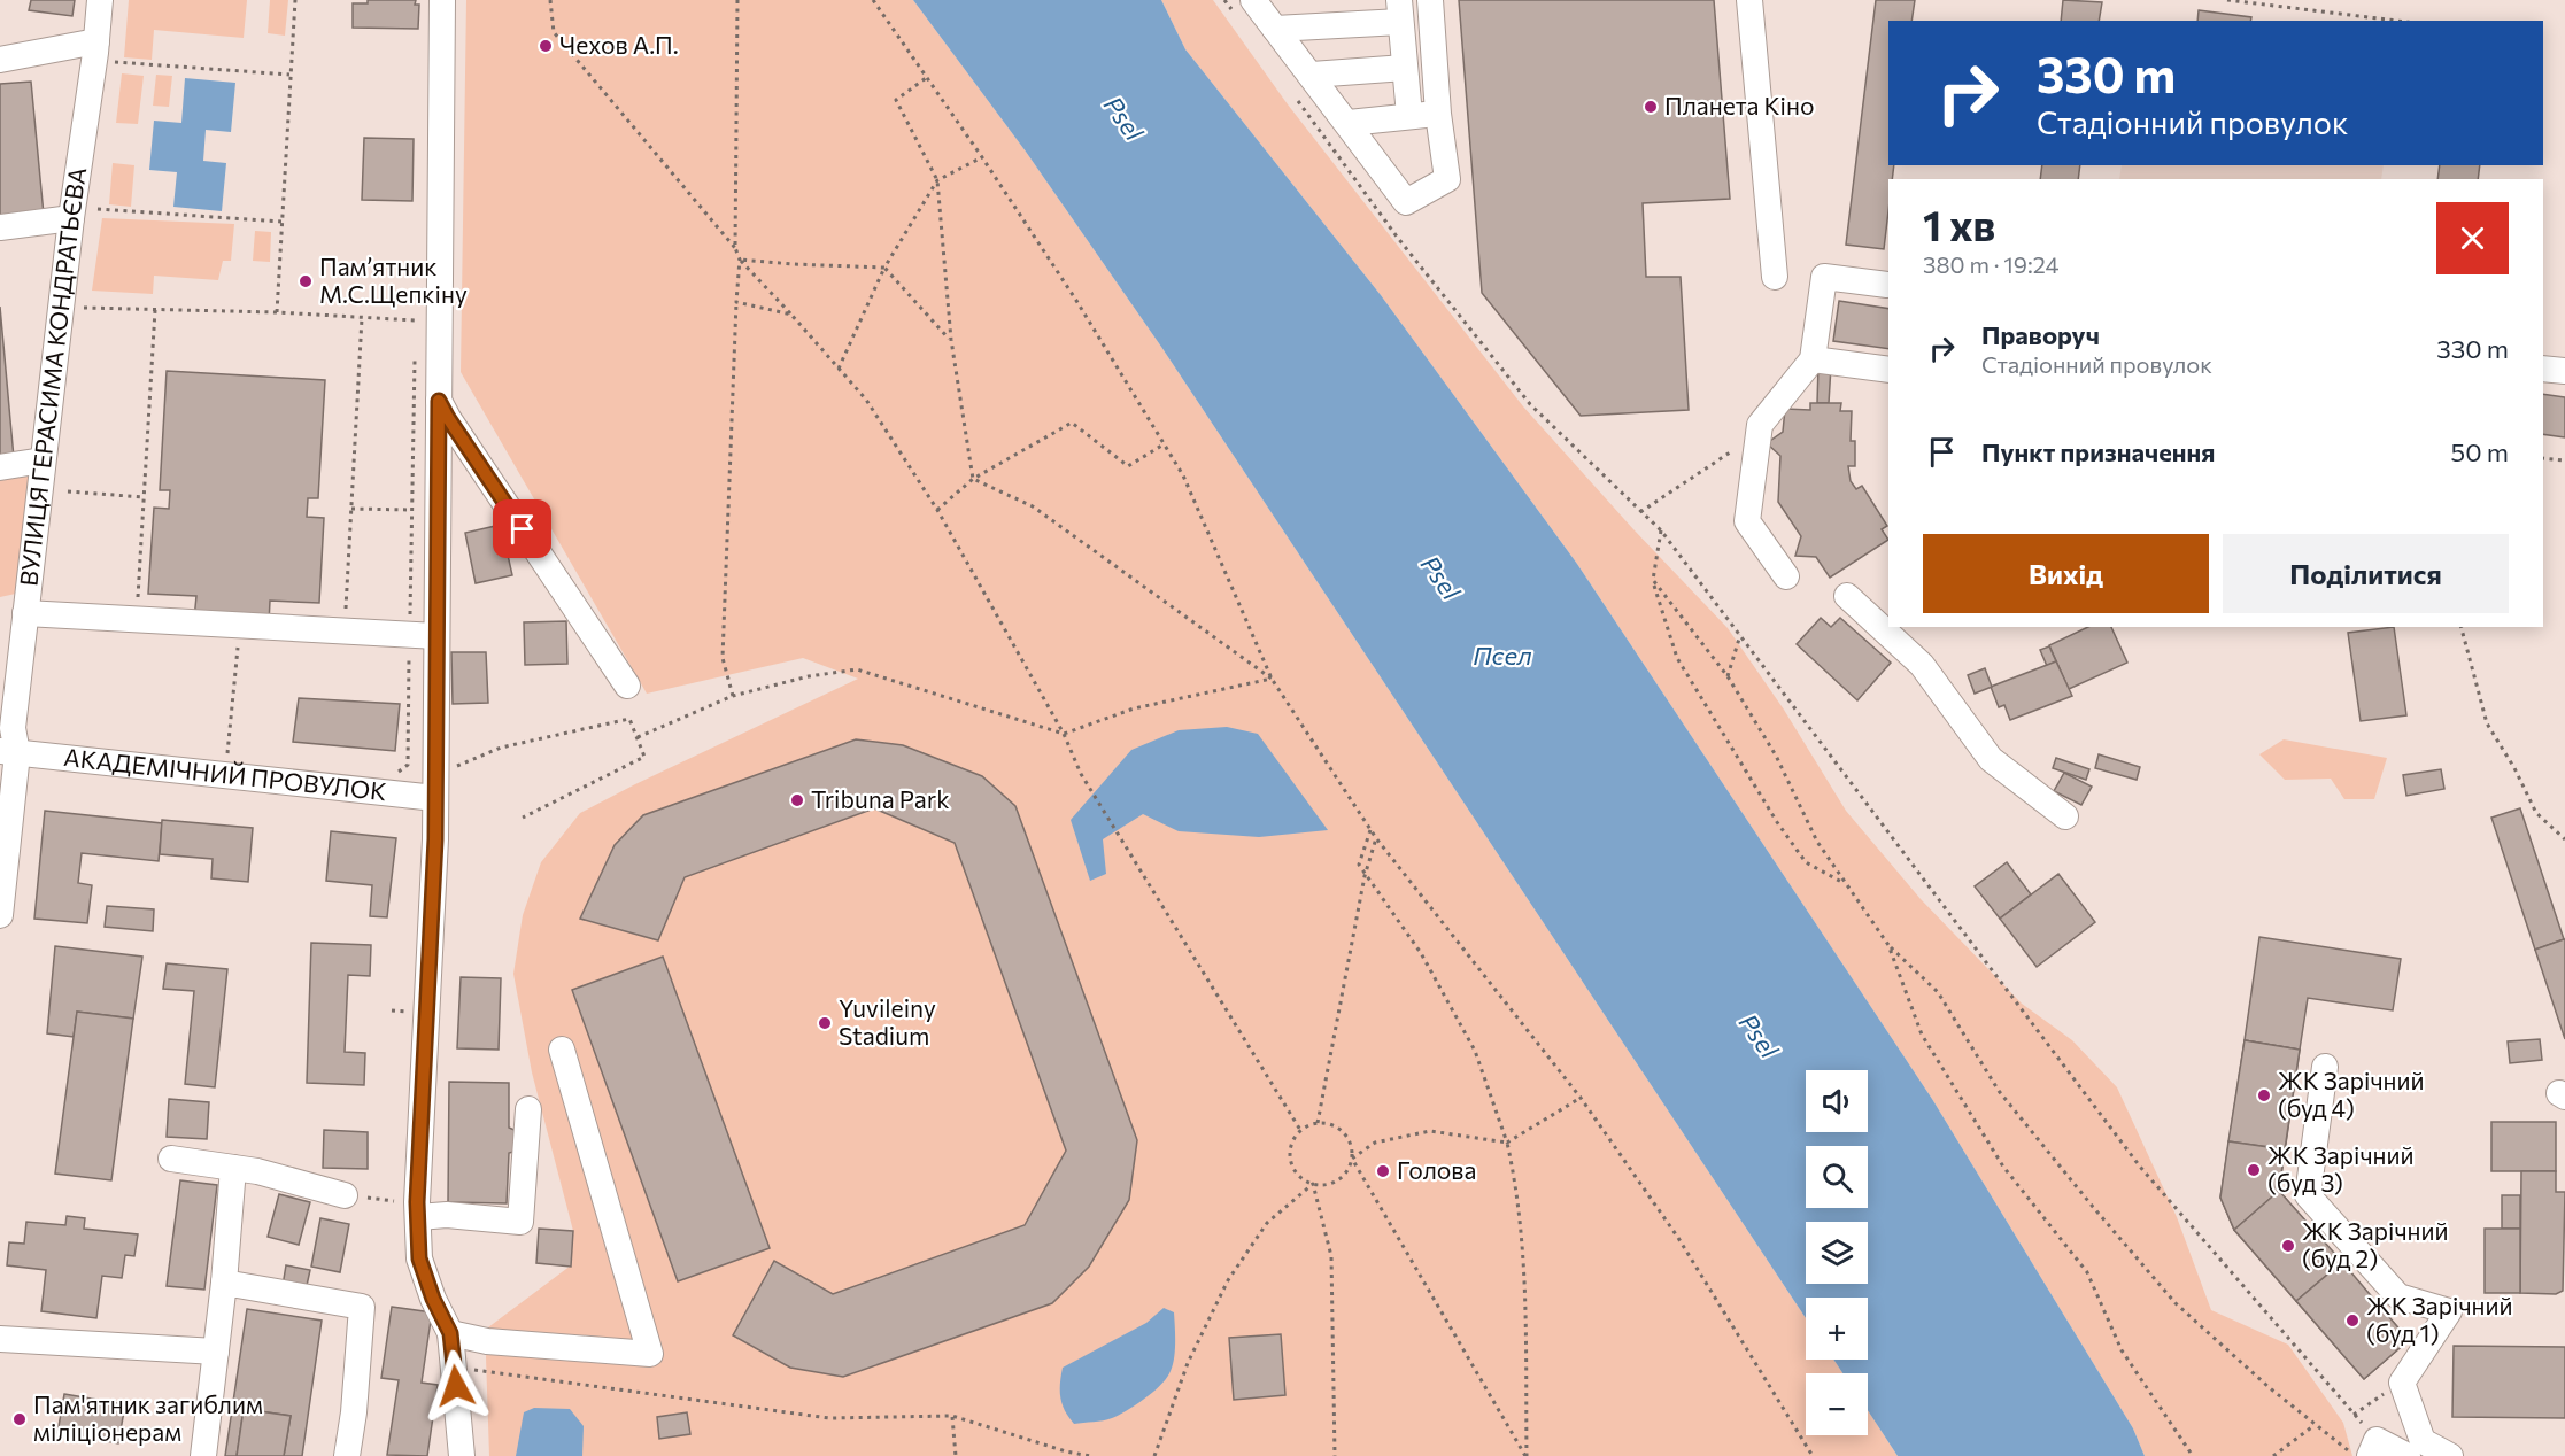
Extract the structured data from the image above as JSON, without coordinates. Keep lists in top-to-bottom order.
{
  "streets": {
    "street": ["ВУЛИЦЯ ГЕРАСИМА КОНДРАТЬЄВА", "АКАДЕМІЧНИЙ ПРОВУЛОК"]
  },
  "crossings": [
    ["ВУЛИЦЯ ГЕРАСИМА КОНДРАТЬЄВА", "АКАДЕМІЧНИЙ ПРОВУЛОК"]
  ],
  "water": ["Psel", "Псел"],
  "places": [
    "Чехов А.П.",
    "Планета Кіно",
    "Пам’ятник М.С.Щепкіну",
    "Tribuna Park",
    "Yuvileiny Stadium",
    "ЖК Зарічний (буд 4)",
    "ЖК Зарічний (буд 3)",
    "Голова",
    "ЖК Зарічний (буд 2)",
    "ЖК Зарічний (буд 1)",
    "Пам'ятник загиблим міліціонерам"
  ],
  "page": {
    "turn": ["330 m", "Стадіонний провулок"],
    "heading": ["1 хв", "380 m · 19:24"],
    "list": [
      {
        "name": "Праворуч",
        "note": "Стадіонний провулок",
        "value": "330 m"
      },
      {
        "name": "Пункт призначення",
        "value": "50 m"
      }
    ],
    "buttons": ["Вихід", "Поділитися"],
    "map_buttons": ["+", "−"]
  }
}
